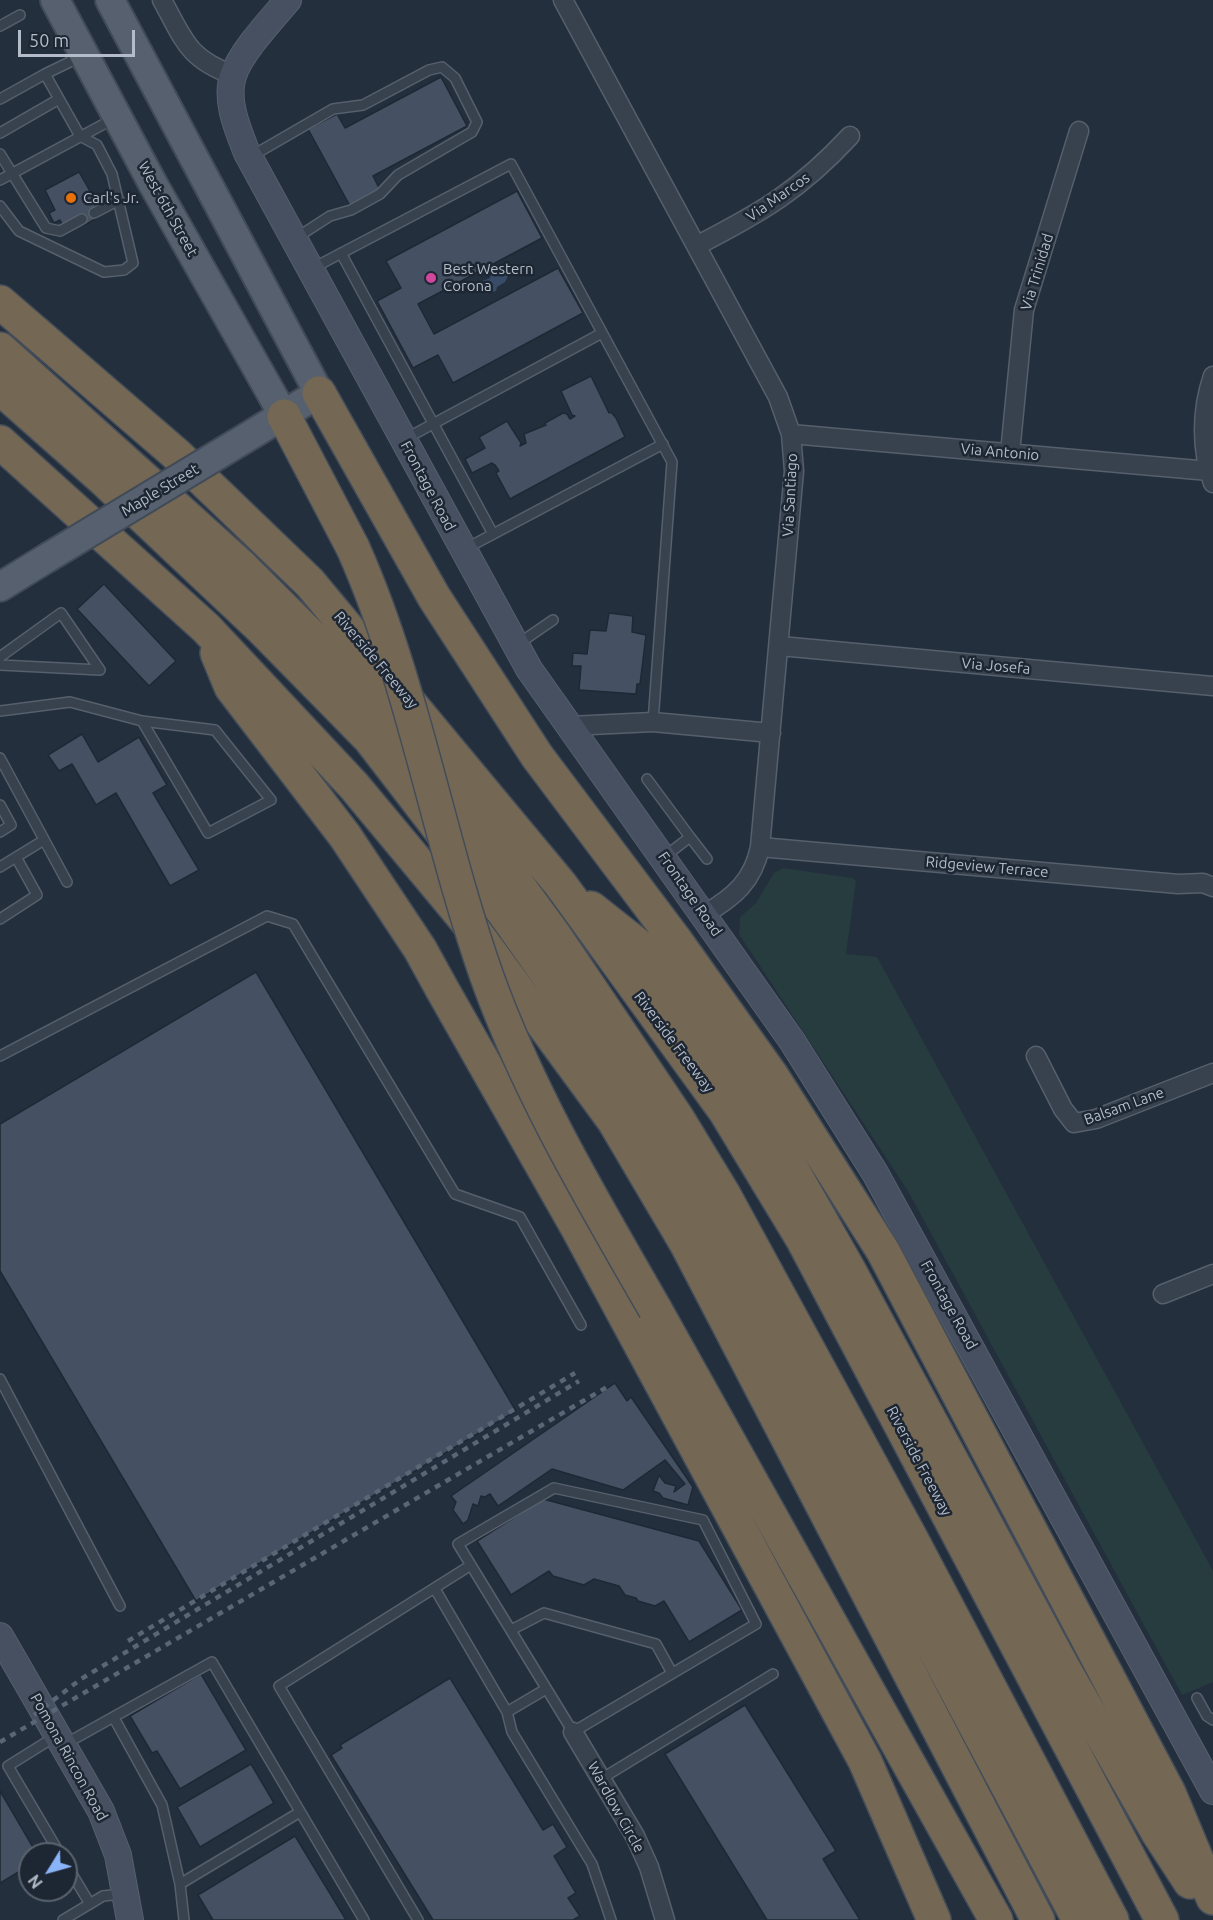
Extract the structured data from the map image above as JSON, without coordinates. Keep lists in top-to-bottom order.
{
  "streets": {
    "highway": ["Riverside Freeway"],
    "main road": [
      "West 6th Street",
      "Frontage Road",
      "Maple Street",
      "Pomona Rincon Road"
    ],
    "street": [
      "Via Marcos",
      "Via Trinidad",
      "Via Antonio",
      "Via Santiago",
      "Via Josefa",
      "Ridgeview Terrace",
      "Balsam Lane",
      "Wardlow Circle"
    ]
  },
  "crossings": [
    ["Via Marcos", "Via Santiago"],
    ["West 6th Street", "Maple Street"],
    ["Via Trinidad", "Via Antonio"],
    ["Via Antonio", "Via Santiago"],
    ["Frontage Road", "Via Santiago"],
    ["Via Santiago", "Via Josefa"],
    ["Via Santiago", "Ridgeview Terrace"]
  ],
  "places": ["Carl's Jr.", "Best Western Corona"],
  "scale_bar": "50 m",
  "north": "bottom left"
}
